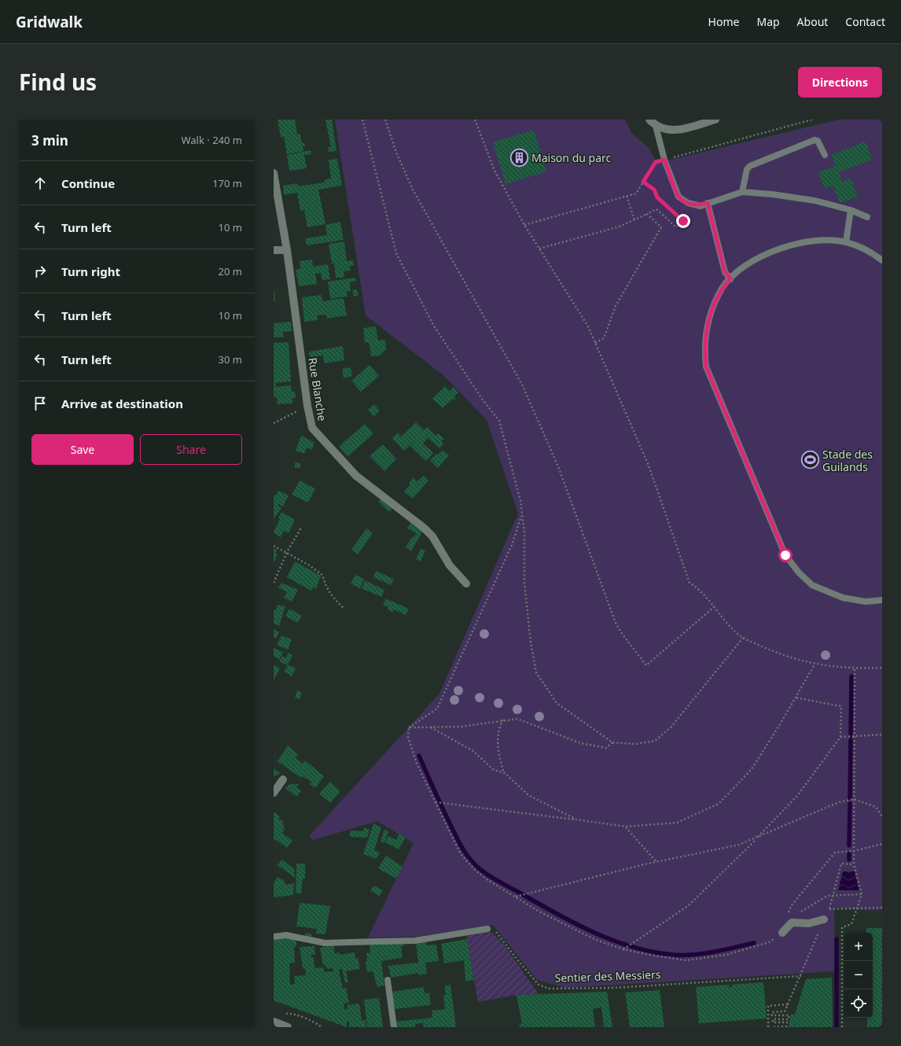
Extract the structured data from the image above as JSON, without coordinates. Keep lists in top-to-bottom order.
{
  "streets": {
    "street": ["Rue Blanche"],
    "path": ["Sentier des Messiers"]
  },
  "places": {
    "building": ["Maison du parc"],
    "sports": ["Stade des Guilands"]
  },
  "page": {
    "header": "Gridwalk",
    "nav": [
      "Home",
      "Map",
      "About",
      "Contact"
    ],
    "title": "Find us",
    "buttons": [
      "Directions",
      ["Save", "Share"]
    ],
    "heading": ["3 min", "Walk · 240 m"],
    "list": [
      ["Continue", "170 m"],
      ["Turn left", "10 m"],
      ["Turn right", "20 m"],
      ["Turn left", "10 m"],
      ["Turn left", "30 m"],
      "Arrive at destination"
    ],
    "map_buttons": ["+", "−"]
  }
}
